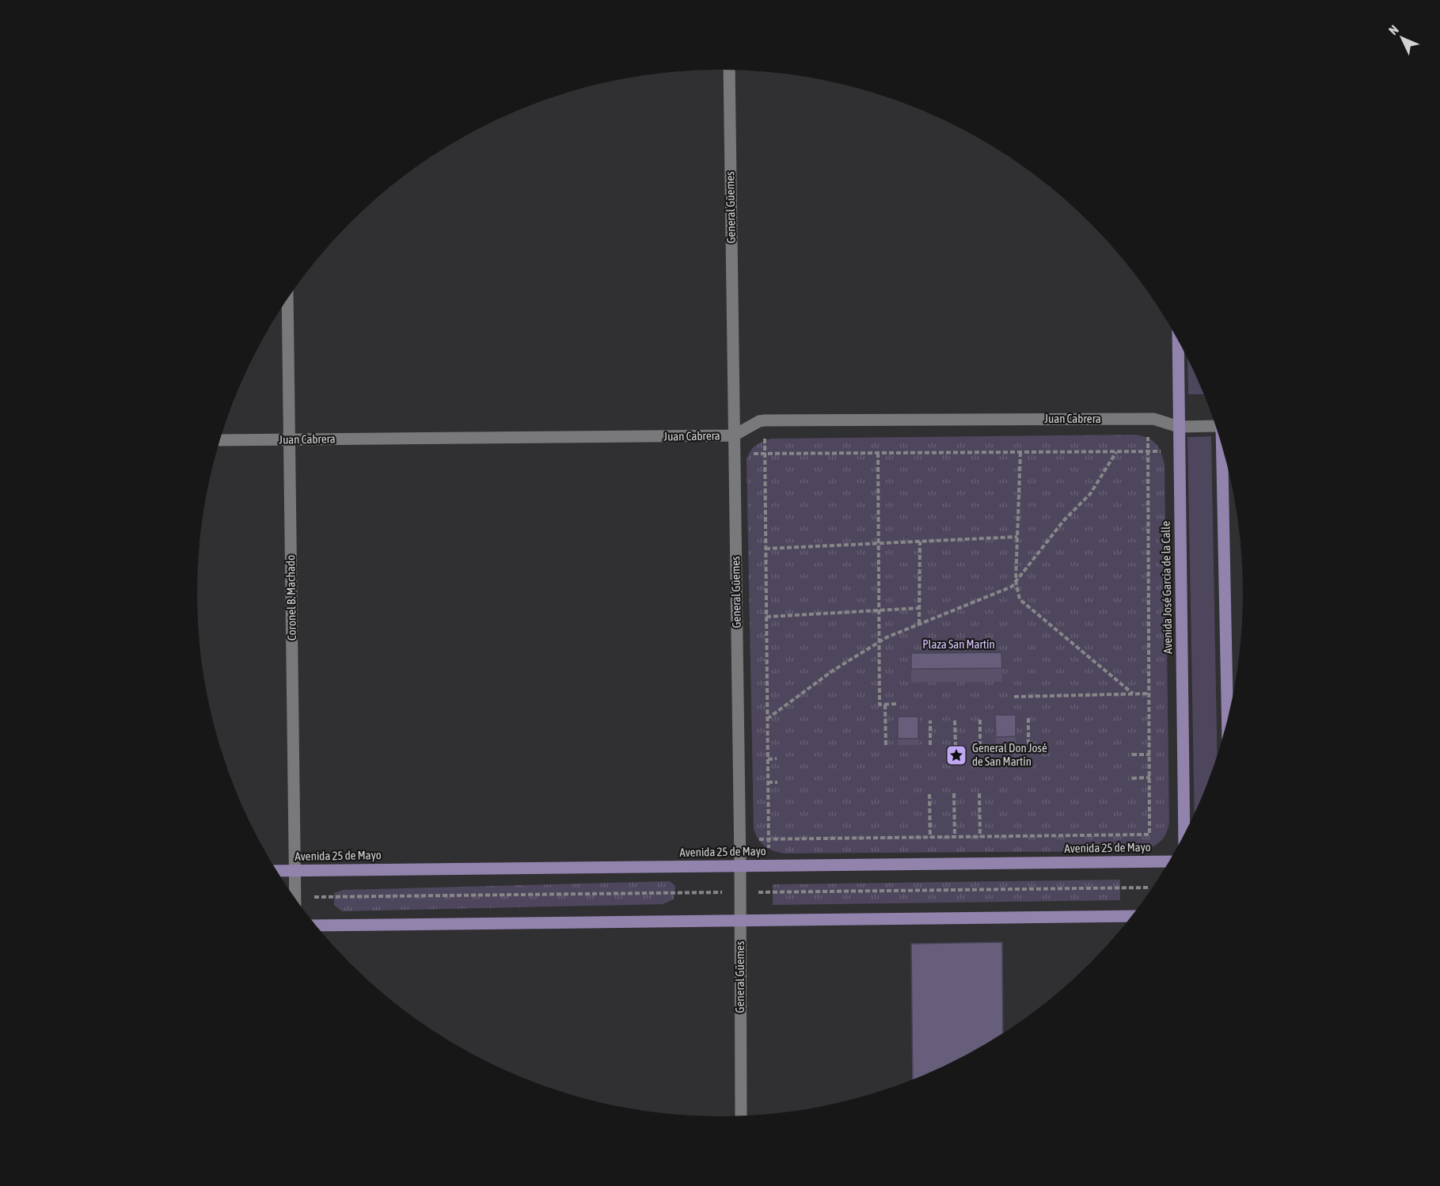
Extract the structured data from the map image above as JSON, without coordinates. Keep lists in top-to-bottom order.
{
  "streets": {
    "main road": ["Avenida José García de la Calle", "Avenida 25 de Mayo"],
    "street": ["General Güemes", "Juan Cabrera", "Coronel B. Machado"]
  },
  "crossings": [
    ["General Güemes", "Juan Cabrera"],
    ["General Güemes", "Avenida 25 de Mayo"],
    ["Juan Cabrera", "Avenida José García de la Calle"],
    ["Juan Cabrera", "Coronel B. Machado"],
    ["Coronel B. Machado", "Avenida 25 de Mayo"]
  ],
  "parks": ["Plaza San Martín"],
  "places": {
    "place": ["General Don José de San Martín"]
  },
  "north": "top left"
}
